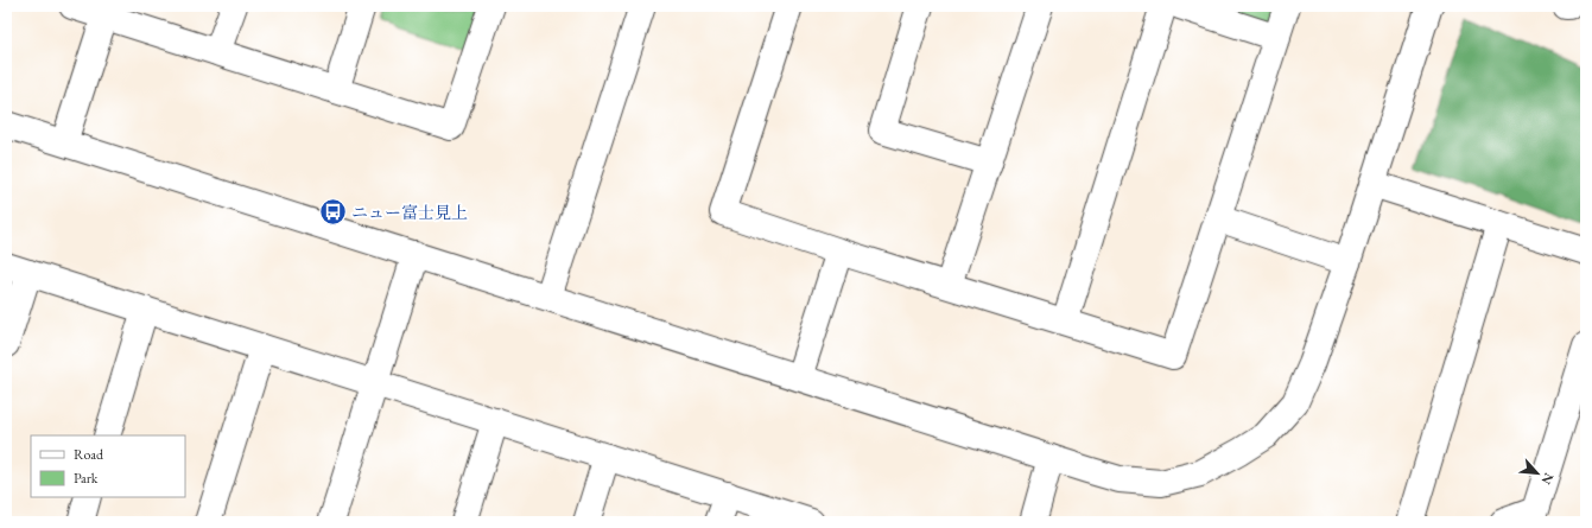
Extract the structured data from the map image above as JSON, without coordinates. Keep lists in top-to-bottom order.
{
  "places": {
    "bus stop": ["ニュー富士見上"]
  },
  "legend": ["Road", "Park"],
  "north": "bottom right"
}
